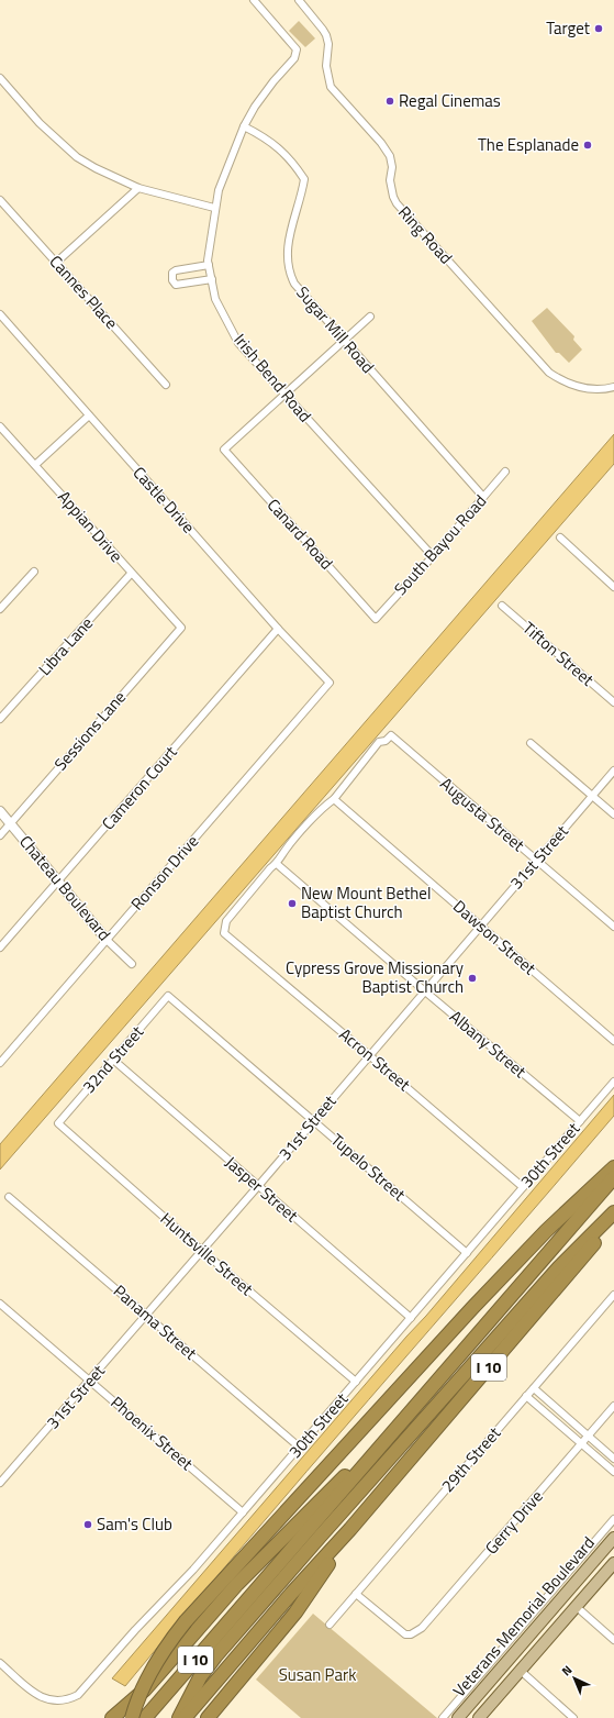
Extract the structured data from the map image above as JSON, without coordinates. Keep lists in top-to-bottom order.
{
  "streets": {
    "highway": ["I 10"],
    "main road": ["Veterans Memorial Boulevard"],
    "street": [
      "Ring Road",
      "Cannes Place",
      "Sugar Mill Road",
      "Irish Bend Road",
      "Castle Drive",
      "Appian Drive",
      "Canard Road",
      "South Bayou Road",
      "Libra Lane",
      "Tifton Street",
      "Sessions Lane",
      "Cameron Court",
      "Augusta Street",
      "31st Street",
      "Ronson Drive",
      "Chateau Boulevard",
      "Dawson Street",
      "Albany Street",
      "32nd Street",
      "Acron Street",
      "30th Street",
      "Tupelo Street",
      "Jasper Street",
      "Huntsville Street",
      "Panama Street",
      "Phoenix Street",
      "29th Street",
      "Gerry Drive"
    ]
  },
  "crossings": [
    ["Sugar Mill Road", "Irish Bend Road"],
    ["Sugar Mill Road", "South Bayou Road"],
    ["Irish Bend Road", "Canard Road"],
    ["Irish Bend Road", "South Bayou Road"],
    ["Castle Drive", "Cameron Court"],
    ["Castle Drive", "Ronson Drive"],
    ["Appian Drive", "Libra Lane"],
    ["Appian Drive", "Sessions Lane"],
    ["Canard Road", "South Bayou Road"],
    ["Sessions Lane", "Chateau Boulevard"],
    ["Cameron Court", "Chateau Boulevard"],
    ["Augusta Street", "31st Street"],
    ["Augusta Street", "Dawson Street"],
    ["31st Street", "Dawson Street"],
    ["31st Street", "Albany Street"],
    ["31st Street", "Acron Street"],
    ["31st Street", "Tupelo Street"],
    ["31st Street", "Jasper Street"],
    ["31st Street", "Huntsville Street"],
    ["31st Street", "Panama Street"],
    ["31st Street", "Phoenix Street"],
    ["Ronson Drive", "Chateau Boulevard"],
    ["Albany Street", "Acron Street"],
    ["Albany Street", "30th Street"],
    ["32nd Street", "Tupelo Street"],
    ["32nd Street", "Jasper Street"],
    ["32nd Street", "Huntsville Street"],
    ["Acron Street", "30th Street"],
    ["30th Street", "Tupelo Street"],
    ["30th Street", "Jasper Street"],
    ["30th Street", "Huntsville Street"],
    ["30th Street", "Panama Street"],
    ["30th Street", "Phoenix Street"],
    ["29th Street", "Gerry Drive"]
  ],
  "parks": ["Susan Park"],
  "places": [
    "Target",
    "Regal Cinemas",
    "The Esplanade",
    "New Mount Bethel Baptist Church",
    "Cypress Grove Missionary Baptist Church",
    "Sam's Club"
  ],
  "north": "top left"
}
